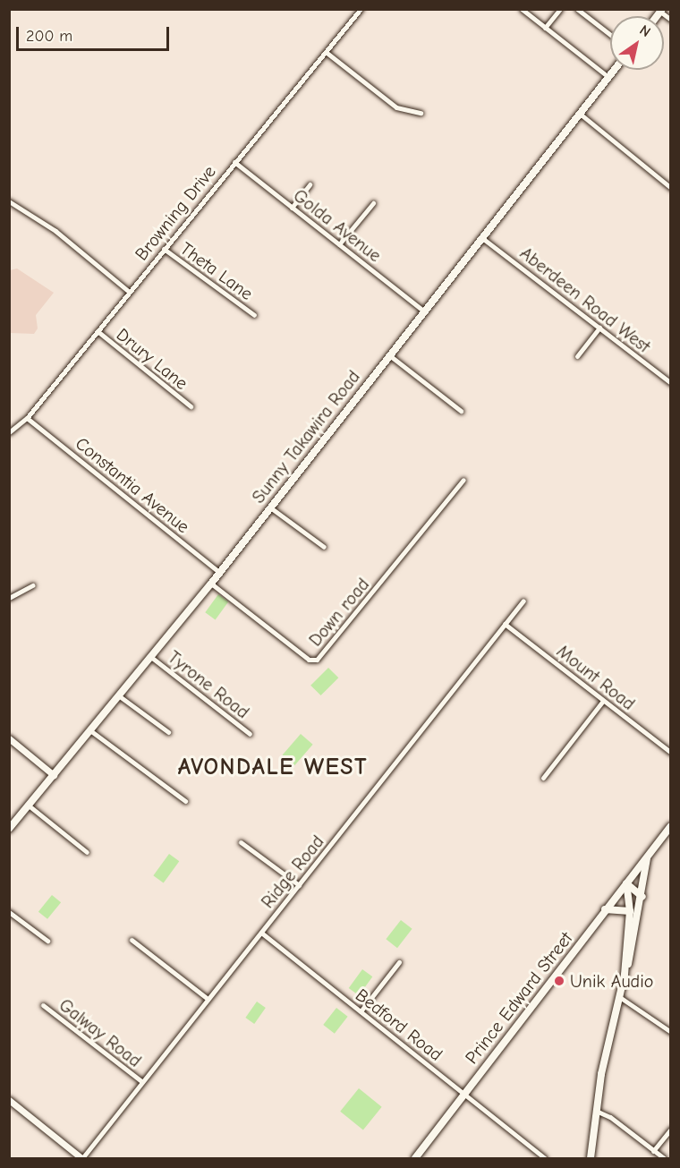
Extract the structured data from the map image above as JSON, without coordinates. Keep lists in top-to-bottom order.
{
  "streets": {
    "main road": ["Sunny Takawira Road", "Prince Edward Street"],
    "street": [
      "Browning Drive",
      "Golda Avenue",
      "Theta Lane",
      "Aberdeen Road West",
      "Drury Lane",
      "Constantia Avenue",
      "Down road",
      "Mount Road",
      "Tyrone Road",
      "Ridge Road",
      "Bedford Road",
      "Galway Road"
    ]
  },
  "crossings": [
    ["Browning Drive", "Golda Avenue"],
    ["Browning Drive", "Theta Lane"],
    ["Browning Drive", "Drury Lane"],
    ["Browning Drive", "Constantia Avenue"],
    ["Golda Avenue", "Sunny Takawira Road"],
    ["Aberdeen Road West", "Sunny Takawira Road"],
    ["Sunny Takawira Road", "Constantia Avenue"],
    ["Sunny Takawira Road", "Down road"],
    ["Sunny Takawira Road", "Tyrone Road"],
    ["Mount Road", "Ridge Road"],
    ["Ridge Road", "Bedford Road"],
    ["Ridge Road", "Galway Road"],
    ["Prince Edward Street", "Bedford Road"]
  ],
  "districts": ["AVONDALE WEST"],
  "places": ["Unik Audio"],
  "scale_bar": "200 m",
  "north": "top right"
}
